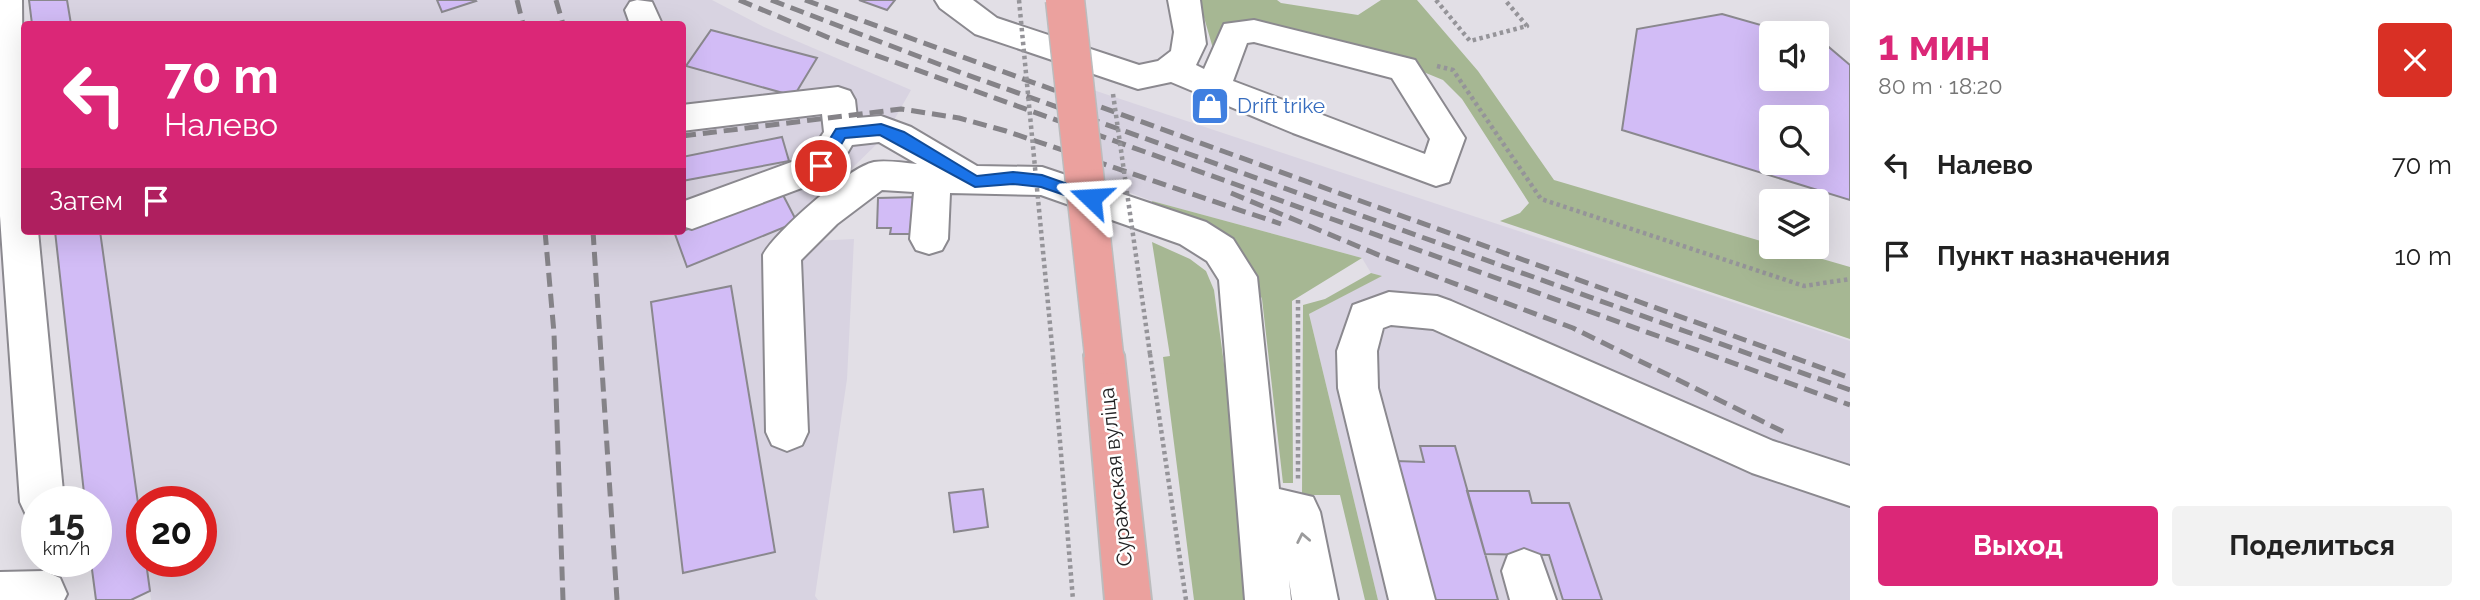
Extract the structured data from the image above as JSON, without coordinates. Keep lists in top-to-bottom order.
{
  "streets": {
    "main road": ["Суражская вуліца"]
  },
  "places": {
    "shop": ["Drift trike"]
  },
  "page": {
    "heading": ["1 мин", "80 m · 18:20"],
    "turn": ["70 m", "Налево"],
    "list": [
      {
        "name": "Налево",
        "value": "70 m"
      },
      {
        "name": "Пункт назначения",
        "value": "10 m"
      }
    ],
    "then": "Затем",
    "speed": "15 km/h",
    "limit": "20",
    "buttons": ["Выход", "Поделиться"]
  }
}
